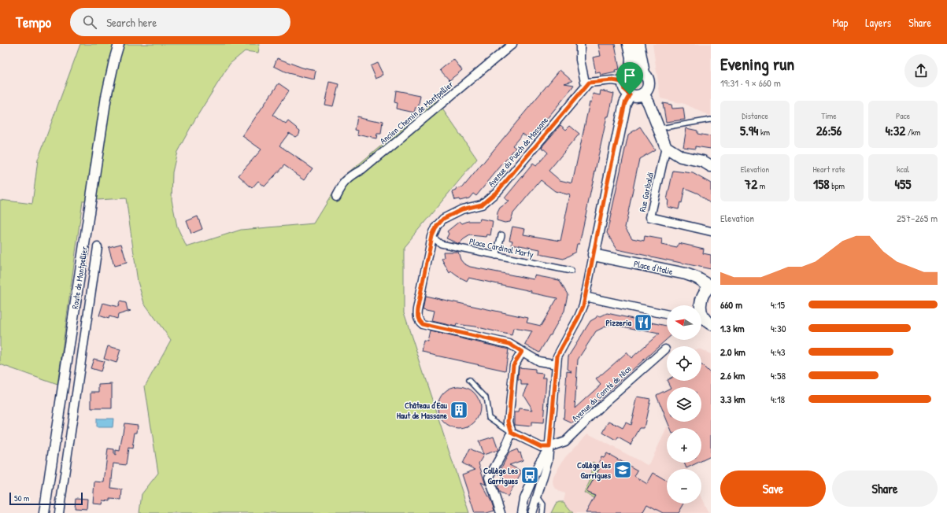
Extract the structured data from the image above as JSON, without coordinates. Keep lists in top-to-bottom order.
{
  "streets": {
    "main road": ["Place d'Italie"],
    "street": [
      "Ancien Chemin de Montpellier",
      "Avenue du Puech de Massane",
      "Rue Garibaldi",
      "Place Cardinal Marty",
      "Route de Montpellier",
      "Avenue du Comté de Nice"
    ]
  },
  "crossings": [
    ["Avenue du Puech de Massane", "Place Cardinal Marty"]
  ],
  "places": {
    "restaurant": ["Pizzeria"],
    "building": ["Château d'Eau Haut de Massane"],
    "school or university": ["Collège les Garrigues"],
    "bus stop": ["Collège Les Garrigues"]
  },
  "scale_bar": "50 m",
  "north": "left",
  "page": {
    "header": "Tempo",
    "search": "Search here",
    "nav": ["Map", "Layers", "Share"],
    "heading": ["Evening run", "19:31 · 9 × 660 m"],
    "stats": [
      ["Distance", "5.94 km"],
      ["Time", "26:56"],
      ["Pace", "4:32 /km"],
      ["Elevation", "72 m"],
      ["Heart rate", "158 bpm"],
      ["kcal", "455"]
    ],
    "chart": ["Elevation", "257–265 m"],
    "list": [
      {
        "name": "660 m",
        "note": "4:15"
      },
      {
        "name": "1.3 km",
        "note": "4:30"
      },
      {
        "name": "2.0 km",
        "note": "4:43"
      },
      {
        "name": "2.6 km",
        "note": "4:58"
      },
      {
        "name": "3.3 km",
        "note": "4:18"
      }
    ],
    "map_buttons": ["+", "−"],
    "buttons": ["Save", "Share"],
    "scale": "50 m"
  }
}
